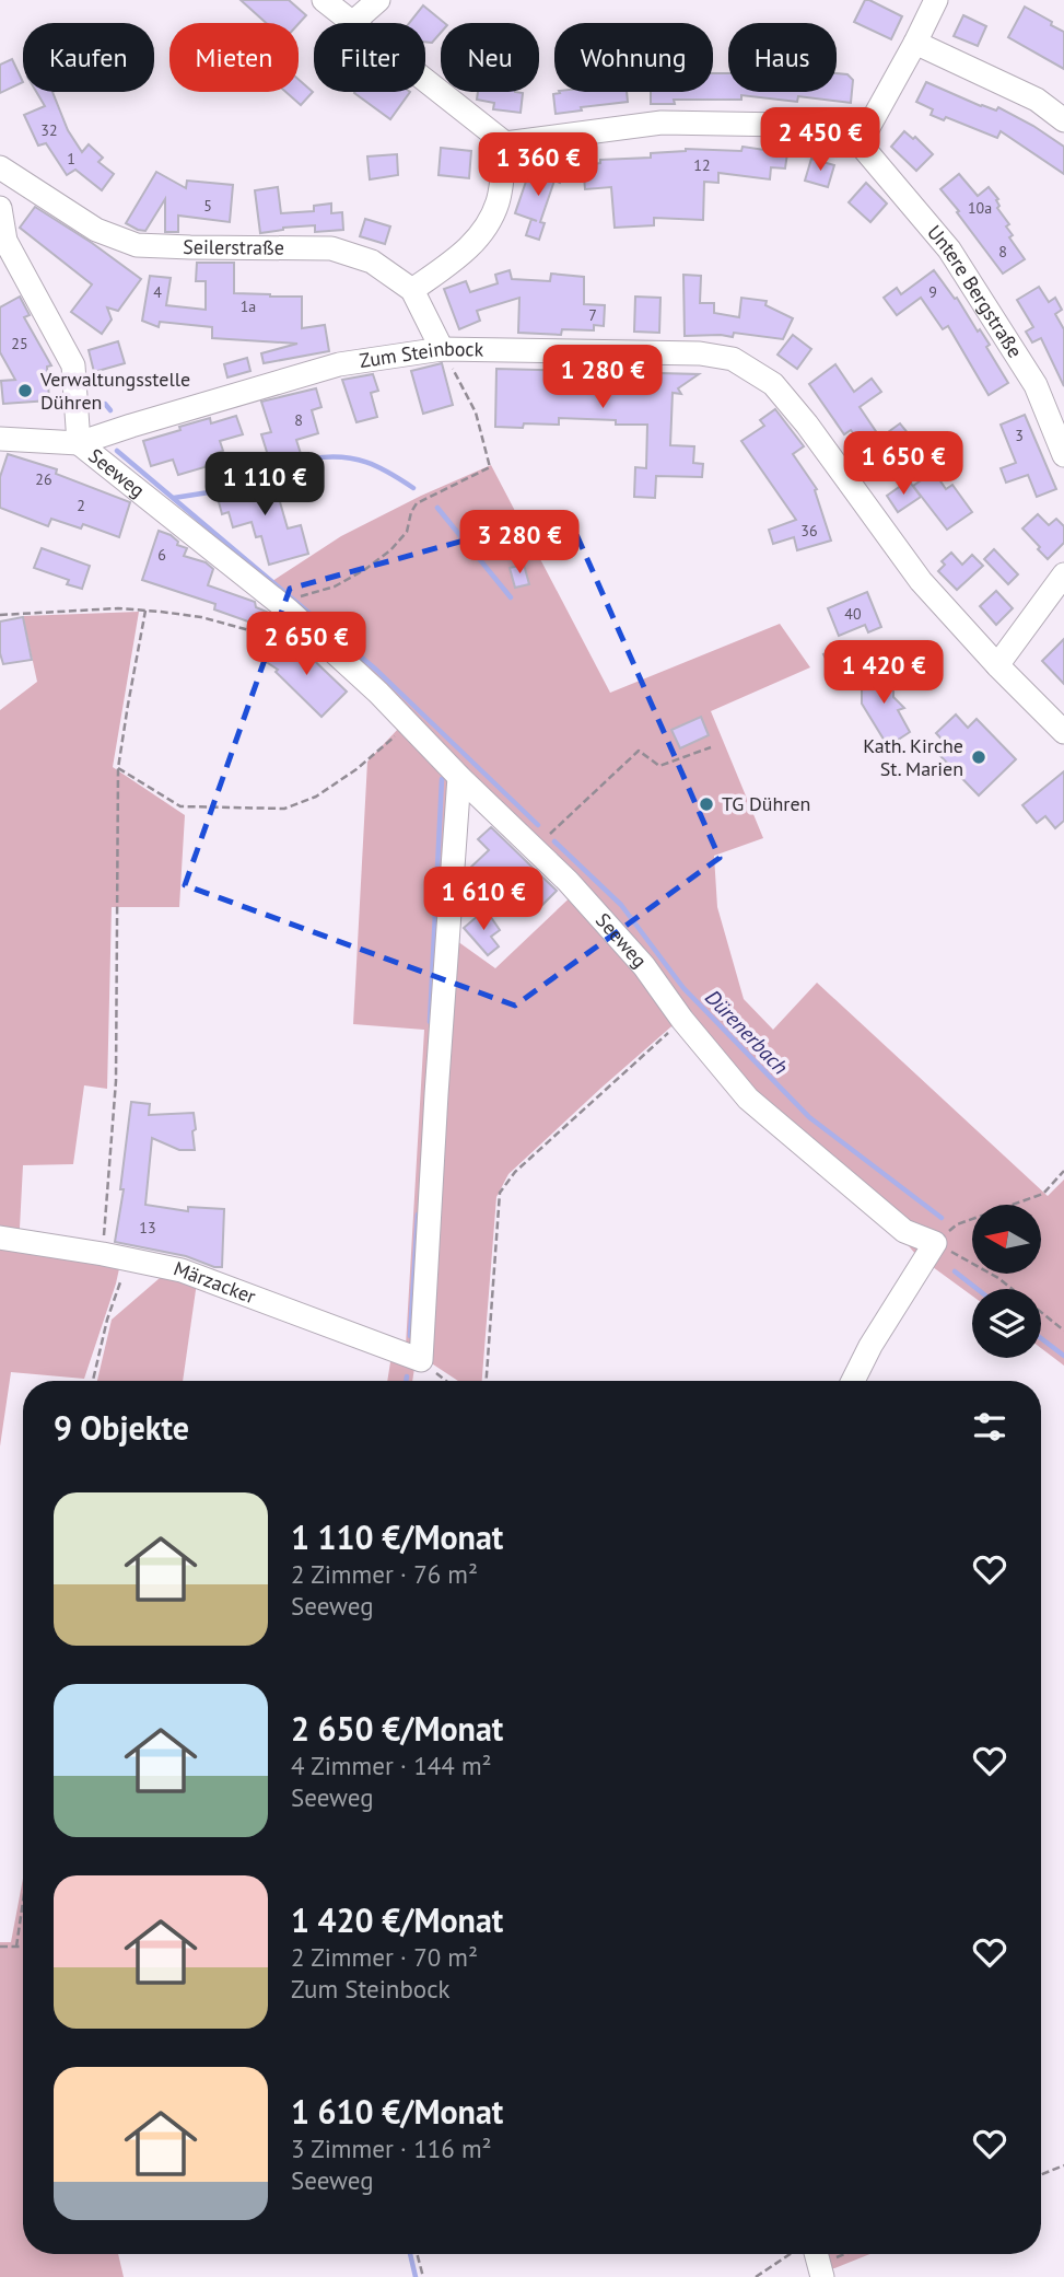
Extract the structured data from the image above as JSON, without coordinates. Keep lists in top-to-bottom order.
{
  "streets": {
    "street": [
      "Seilerstraße",
      "Untere Bergstraße",
      "Zum Steinbock",
      "Seeweg",
      "Märzacker"
    ]
  },
  "crossings": [
    ["Seilerstraße", "Zum Steinbock"],
    ["Zum Steinbock", "Seeweg"]
  ],
  "water": ["Dürenerbach"],
  "places": ["Verwaltungsstelle Dühren", "Kath. Kirche St. Marien", "TG Dühren"],
  "house_numbers": [
    "32",
    "1",
    "12",
    "5",
    "10a",
    "8",
    "4",
    "9",
    "1a",
    "7",
    "25",
    "8",
    "3",
    "26",
    "2",
    "36",
    "6",
    "40",
    "13"
  ],
  "north": "left",
  "page": {
    "chip": [
      "Kaufen",
      "Mieten",
      "Filter",
      "Neu",
      "Wohnung",
      "Haus"
    ],
    "price": [
      "2 450 €",
      "1 360 €",
      "1 280 €",
      "1 650 €",
      "1 110 €",
      "3 280 €",
      "2 650 €",
      "1 420 €",
      "1 610 €"
    ],
    "heading": "9 Objekte",
    "list": [
      {
        "name": "1 110 €/Monat",
        "note": "2 Zimmer · 76 m² · Seeweg"
      },
      {
        "name": "2 650 €/Monat",
        "note": "4 Zimmer · 144 m² · Seeweg"
      },
      {
        "name": "1 420 €/Monat",
        "note": "2 Zimmer · 70 m² · Zum Steinbock"
      },
      {
        "name": "1 610 €/Monat",
        "note": "3 Zimmer · 116 m² · Seeweg"
      }
    ]
  }
}
